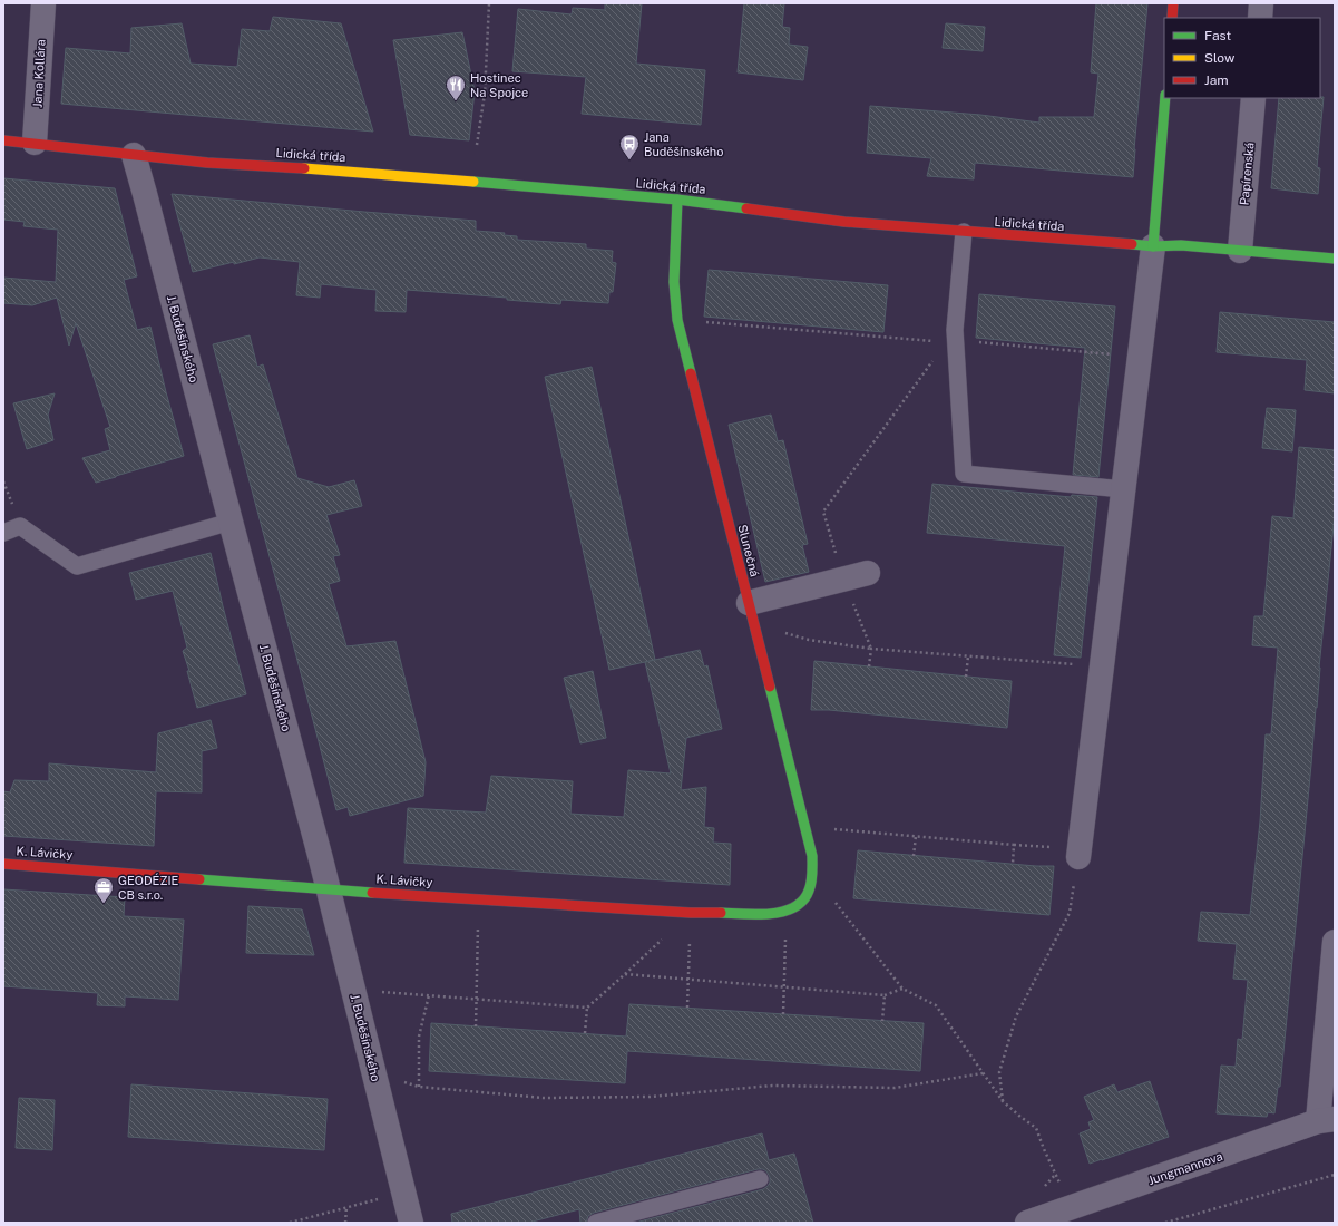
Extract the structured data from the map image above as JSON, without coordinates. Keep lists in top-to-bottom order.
{
  "streets": {
    "street": [
      "Jana Kollára",
      "Lidická třída",
      "Papírenská",
      "J. Buděšínského",
      "Slunečná",
      "K. Lávičky",
      "Jungmannova"
    ]
  },
  "crossings": [
    ["Jana Kollára", "Lidická třída"],
    ["Lidická třída", "Papírenská"],
    ["Lidická třída", "J. Buděšínského"],
    ["Lidická třída", "Slunečná"],
    ["J. Buděšínského", "K. Lávičky"],
    ["Slunečná", "K. Lávičky"]
  ],
  "places": {
    "restaurant": ["Hostinec Na Spojce"],
    "bus stop": ["Jana Buděšínského"],
    "office": ["GEODÉZIE CB s.r.o."]
  },
  "legend": ["Fast", "Slow", "Jam"]
}
